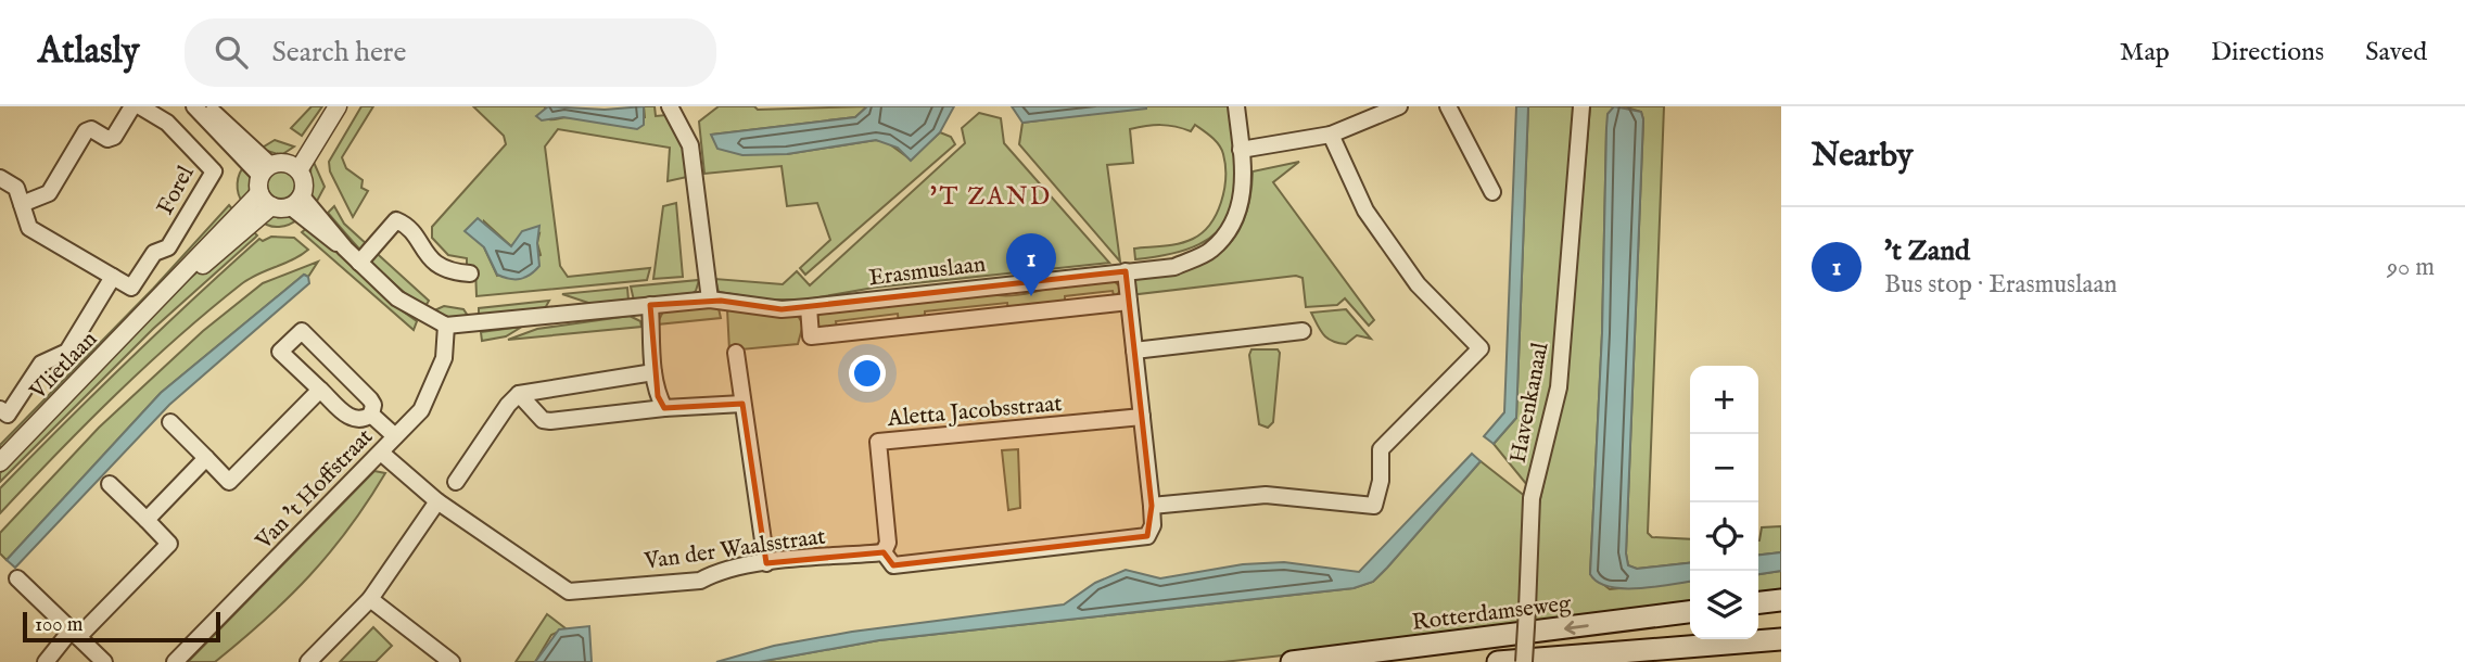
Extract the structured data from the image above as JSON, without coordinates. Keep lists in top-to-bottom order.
{
  "streets": {
    "main road": ["Rotterdamseweg"],
    "street": [
      "Forel",
      "Erasmuslaan",
      "Vlietlaan",
      "Havenkanaal",
      "Aletta Jacobsstraat",
      "Van 't Hoffstraat",
      "Van der Waalsstraat"
    ]
  },
  "crossings": [
    ["Erasmuslaan", "Van 't Hoffstraat"],
    ["Aletta Jacobsstraat", "Van der Waalsstraat"],
    ["Van 't Hoffstraat", "Van der Waalsstraat"]
  ],
  "districts": ["'T ZAND"],
  "scale_bar": "100 m",
  "page": {
    "header": "Atlasly",
    "search": "Search here",
    "nav": ["Map", "Directions", "Saved"],
    "heading": "Nearby",
    "list": [
      {
        "mark": "1",
        "name": "'t Zand",
        "note": "Bus stop · Erasmuslaan",
        "value": "90 m"
      }
    ],
    "pins": "1",
    "map_buttons": ["+", "−"],
    "scale": "100 m"
  }
}
